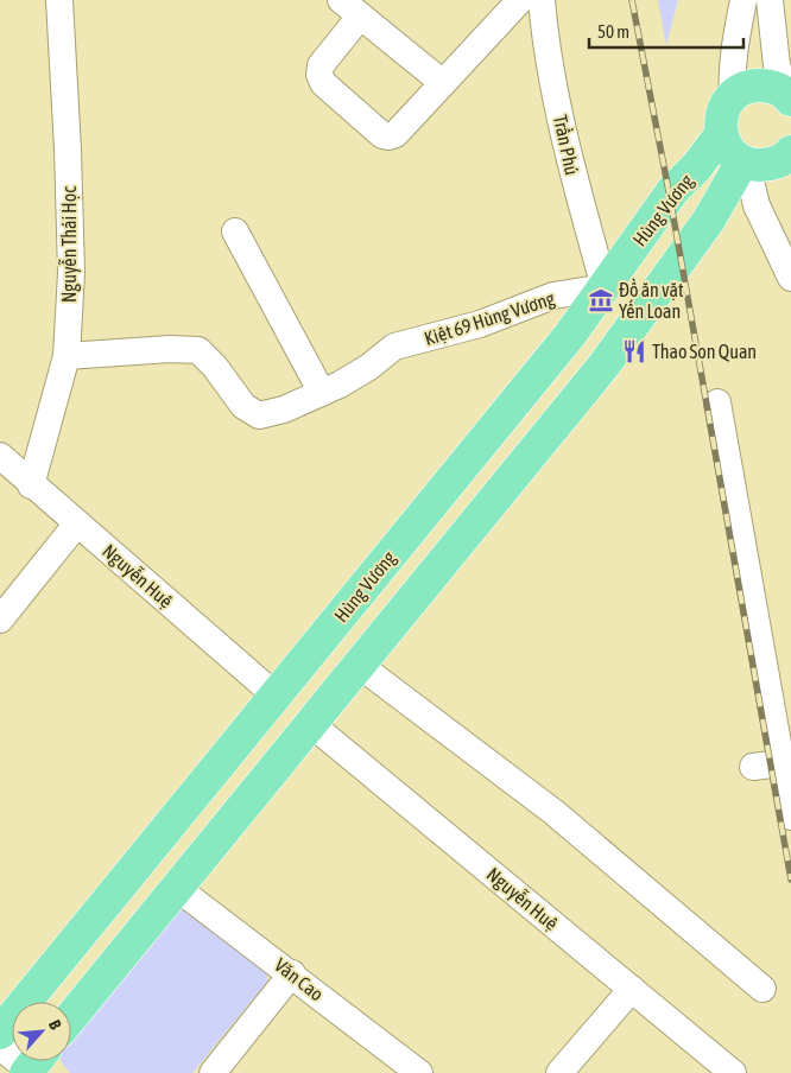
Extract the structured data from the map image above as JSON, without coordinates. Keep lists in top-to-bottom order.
{
  "streets": {
    "main road": ["Hùng Vương"],
    "street": [
      "Trần Phú",
      "Nguyễn Thái Học",
      "Kiệt 69 Hùng Vương",
      "Nguyễn Huệ",
      "Văn Cao"
    ]
  },
  "crossings": [
    ["Trần Phú", "Hùng Vương"],
    ["Trần Phú", "Kiệt 69 Hùng Vương"],
    ["Hùng Vương", "Kiệt 69 Hùng Vương"],
    ["Hùng Vương", "Nguyễn Huệ"],
    ["Hùng Vương", "Văn Cao"],
    ["Nguyễn Thái Học", "Kiệt 69 Hùng Vương"],
    ["Nguyễn Thái Học", "Nguyễn Huệ"]
  ],
  "places": {
    "museum": ["Đồ ăn vặt Yến Loan"],
    "restaurant": ["Thao Son Quan"]
  },
  "scale_bar": "50 m",
  "north": "top right"
}
